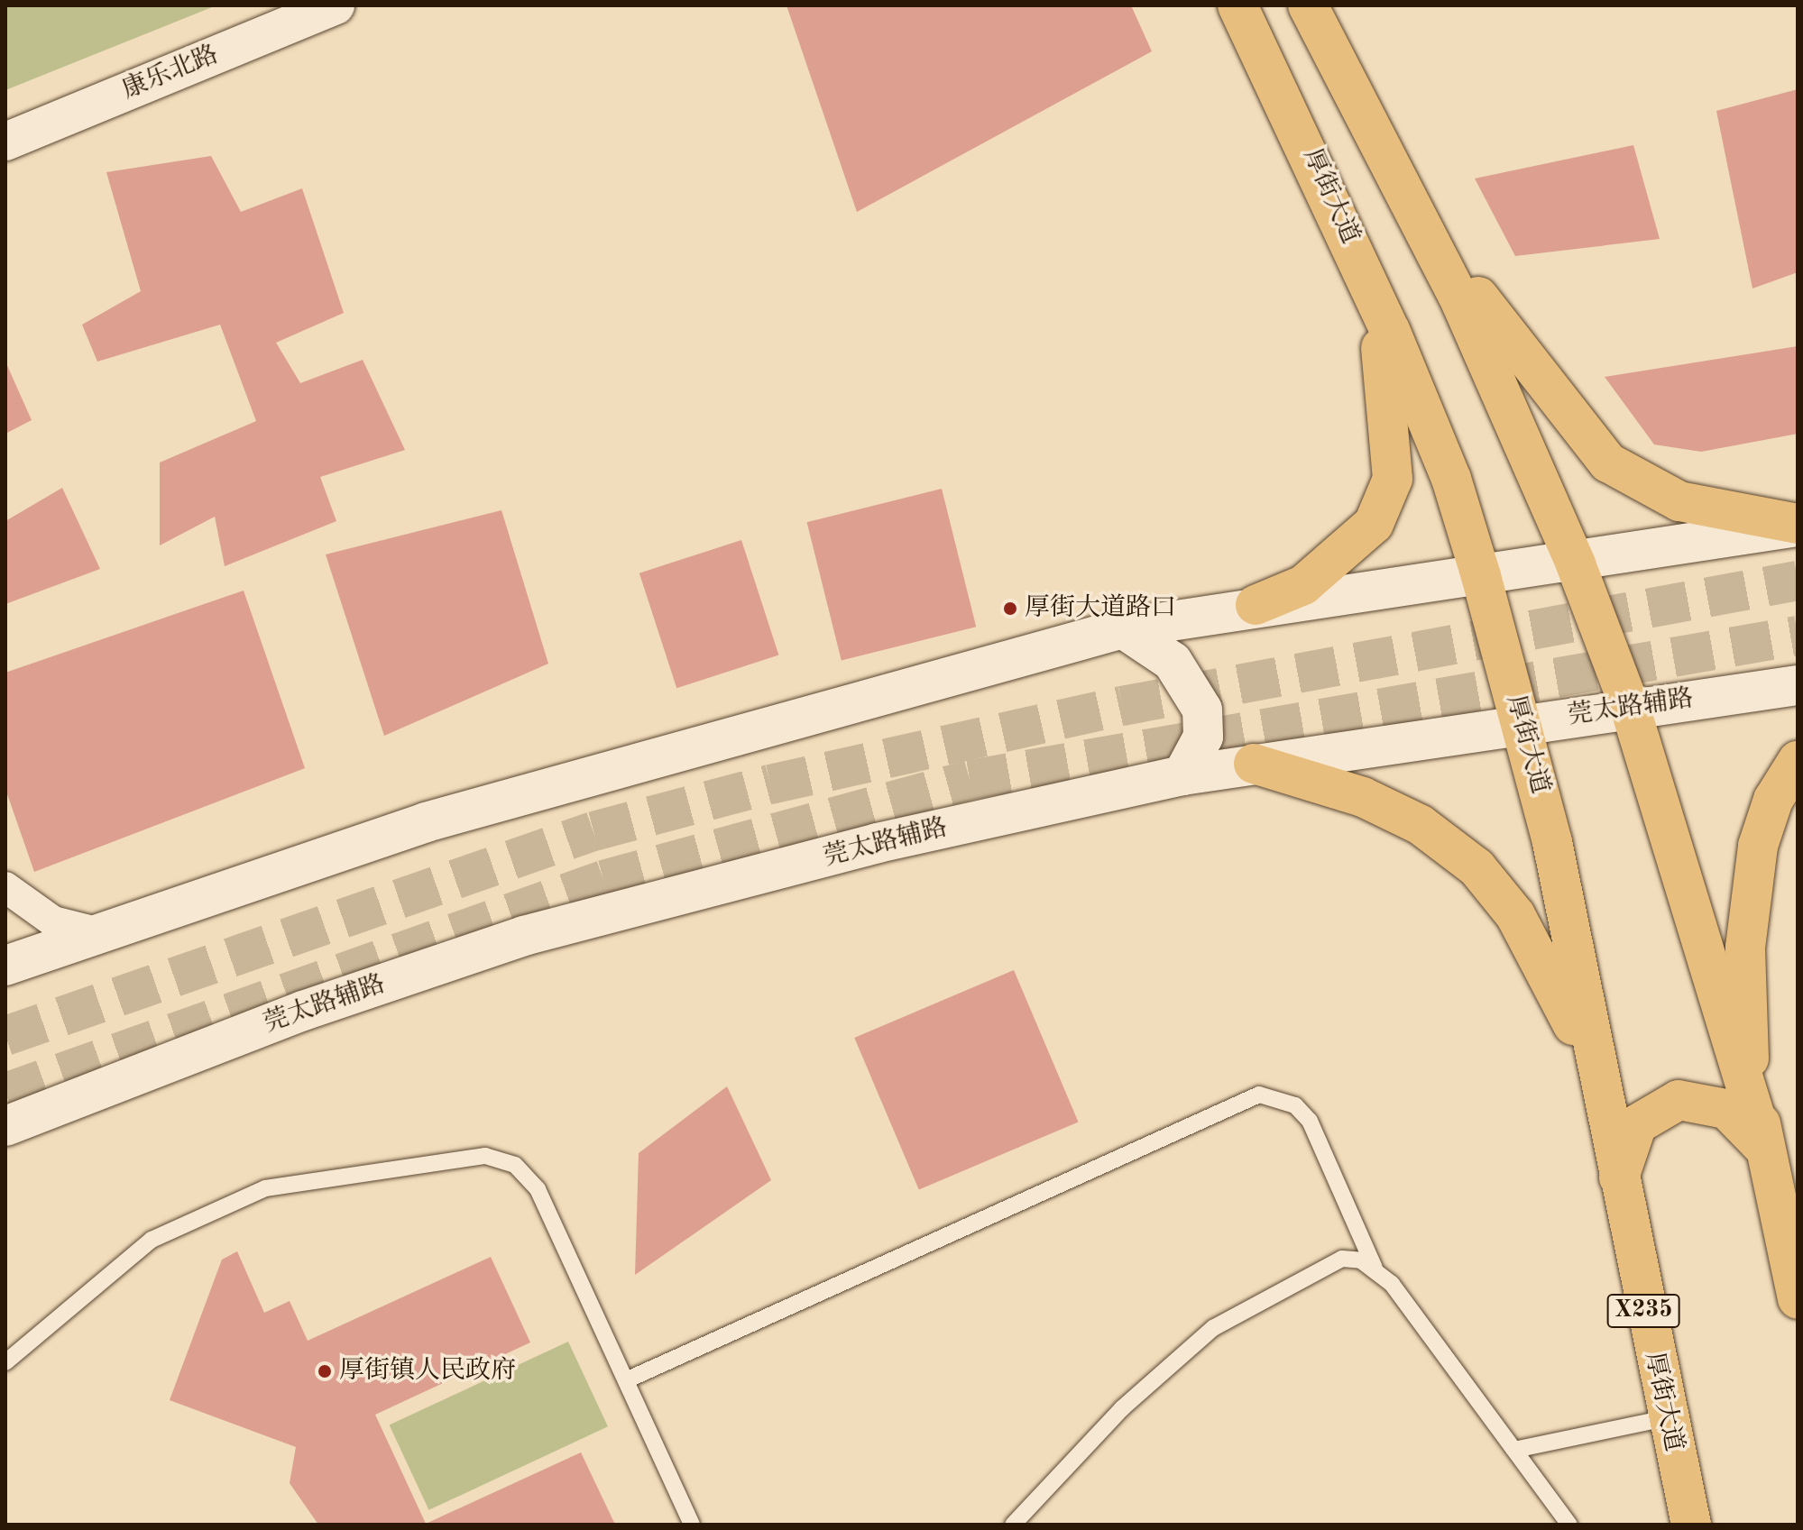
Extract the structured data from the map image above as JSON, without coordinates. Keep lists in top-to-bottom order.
{
  "streets": {
    "main road": ["厚街大道", "莞太路辅路", "X235"],
    "street": ["康乐北路"]
  },
  "crossings": [
    ["厚街大道", "莞太路辅路"]
  ],
  "places": ["厚街大道路口", "厚街镇人民政府"]
}
